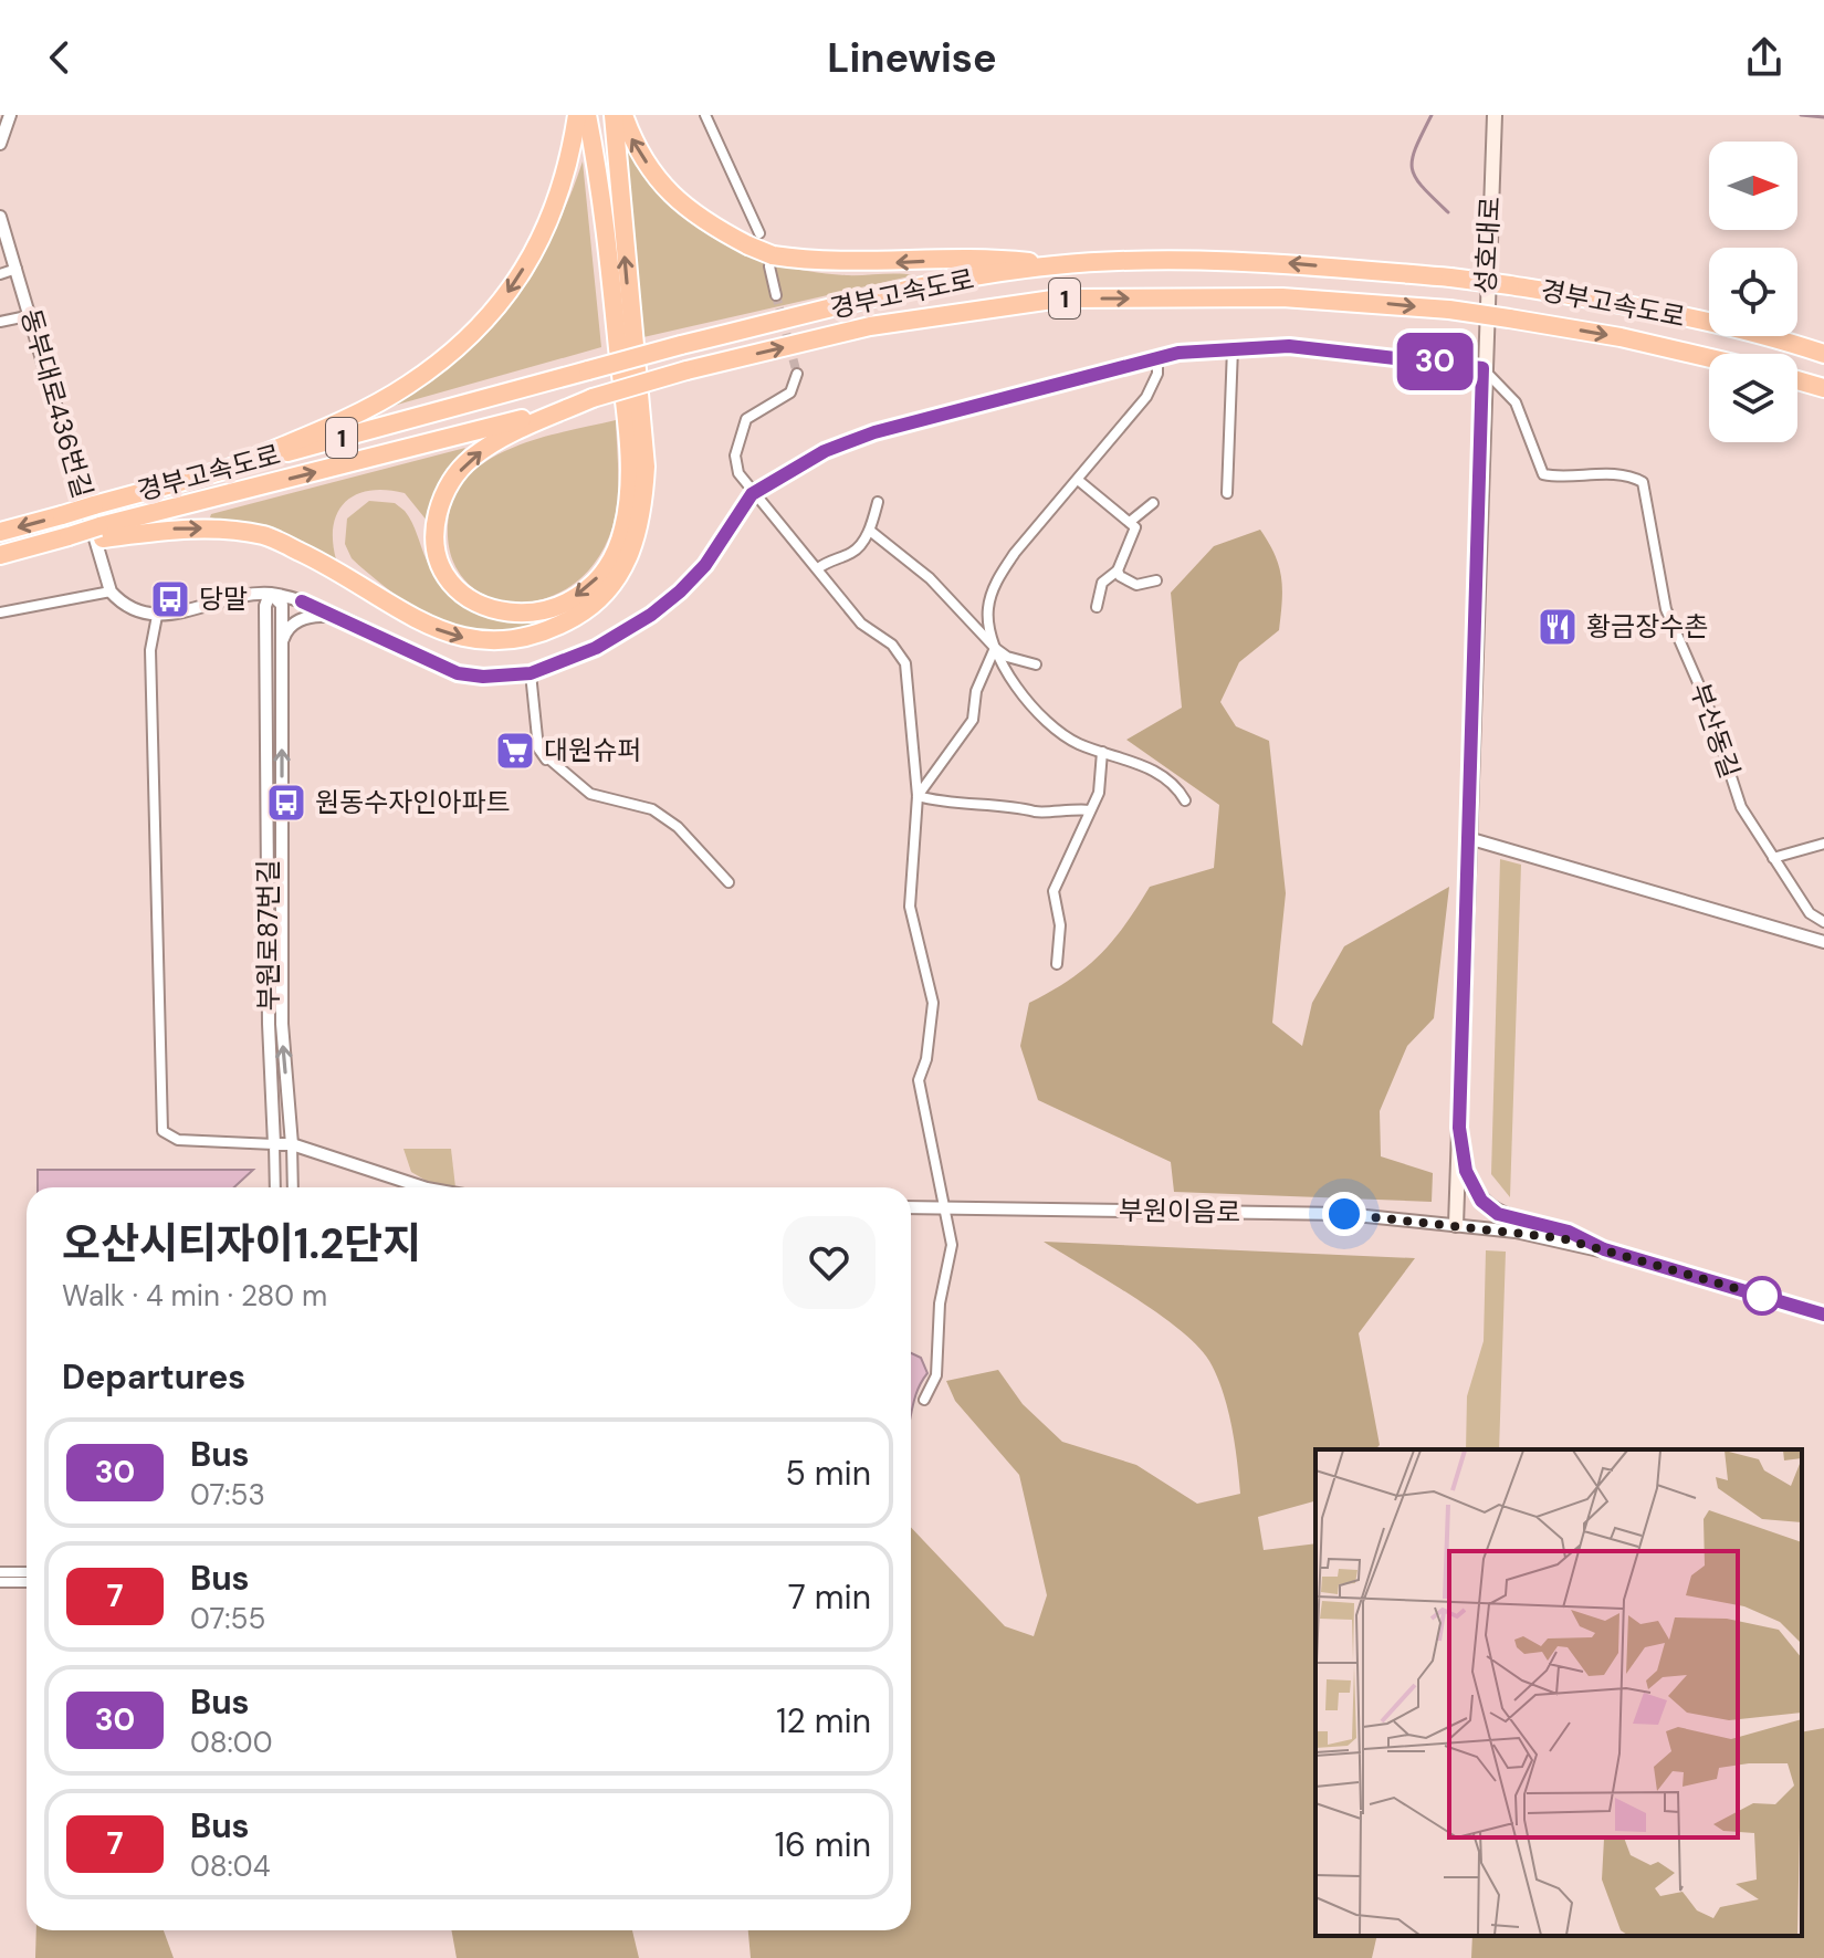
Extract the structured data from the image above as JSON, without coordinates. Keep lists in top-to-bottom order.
{
  "streets": {
    "highway": ["경부고속도로", "1"],
    "main road": ["성호대로"],
    "street": [
      "동부대로436번길",
      "부산동길",
      "부원로87번길",
      "부원이음로"
    ]
  },
  "crossings": [
    ["성호대로", "부산동길"],
    ["성호대로", "부원이음로"]
  ],
  "places": {
    "bus stop": ["당말", "원동수자인아파트"],
    "restaurant": ["황금장수촌"],
    "supermarket": ["대원슈퍼"]
  },
  "lines": ["bus line 30"],
  "north": "right",
  "page": {
    "header": "Linewise",
    "on_map": "30",
    "heading": [
      ["오산시티자이1.2단지", "Walk · 4 min · 280 m"],
      "Departures"
    ],
    "list": [
      {
        "mark": "30",
        "name": "Bus",
        "note": "07:53",
        "value": "5 min"
      },
      {
        "mark": "7",
        "name": "Bus",
        "note": "07:55",
        "value": "7 min"
      },
      {
        "mark": "30",
        "name": "Bus",
        "note": "08:00",
        "value": "12 min"
      },
      {
        "mark": "7",
        "name": "Bus",
        "note": "08:04",
        "value": "16 min"
      }
    ]
  }
}
